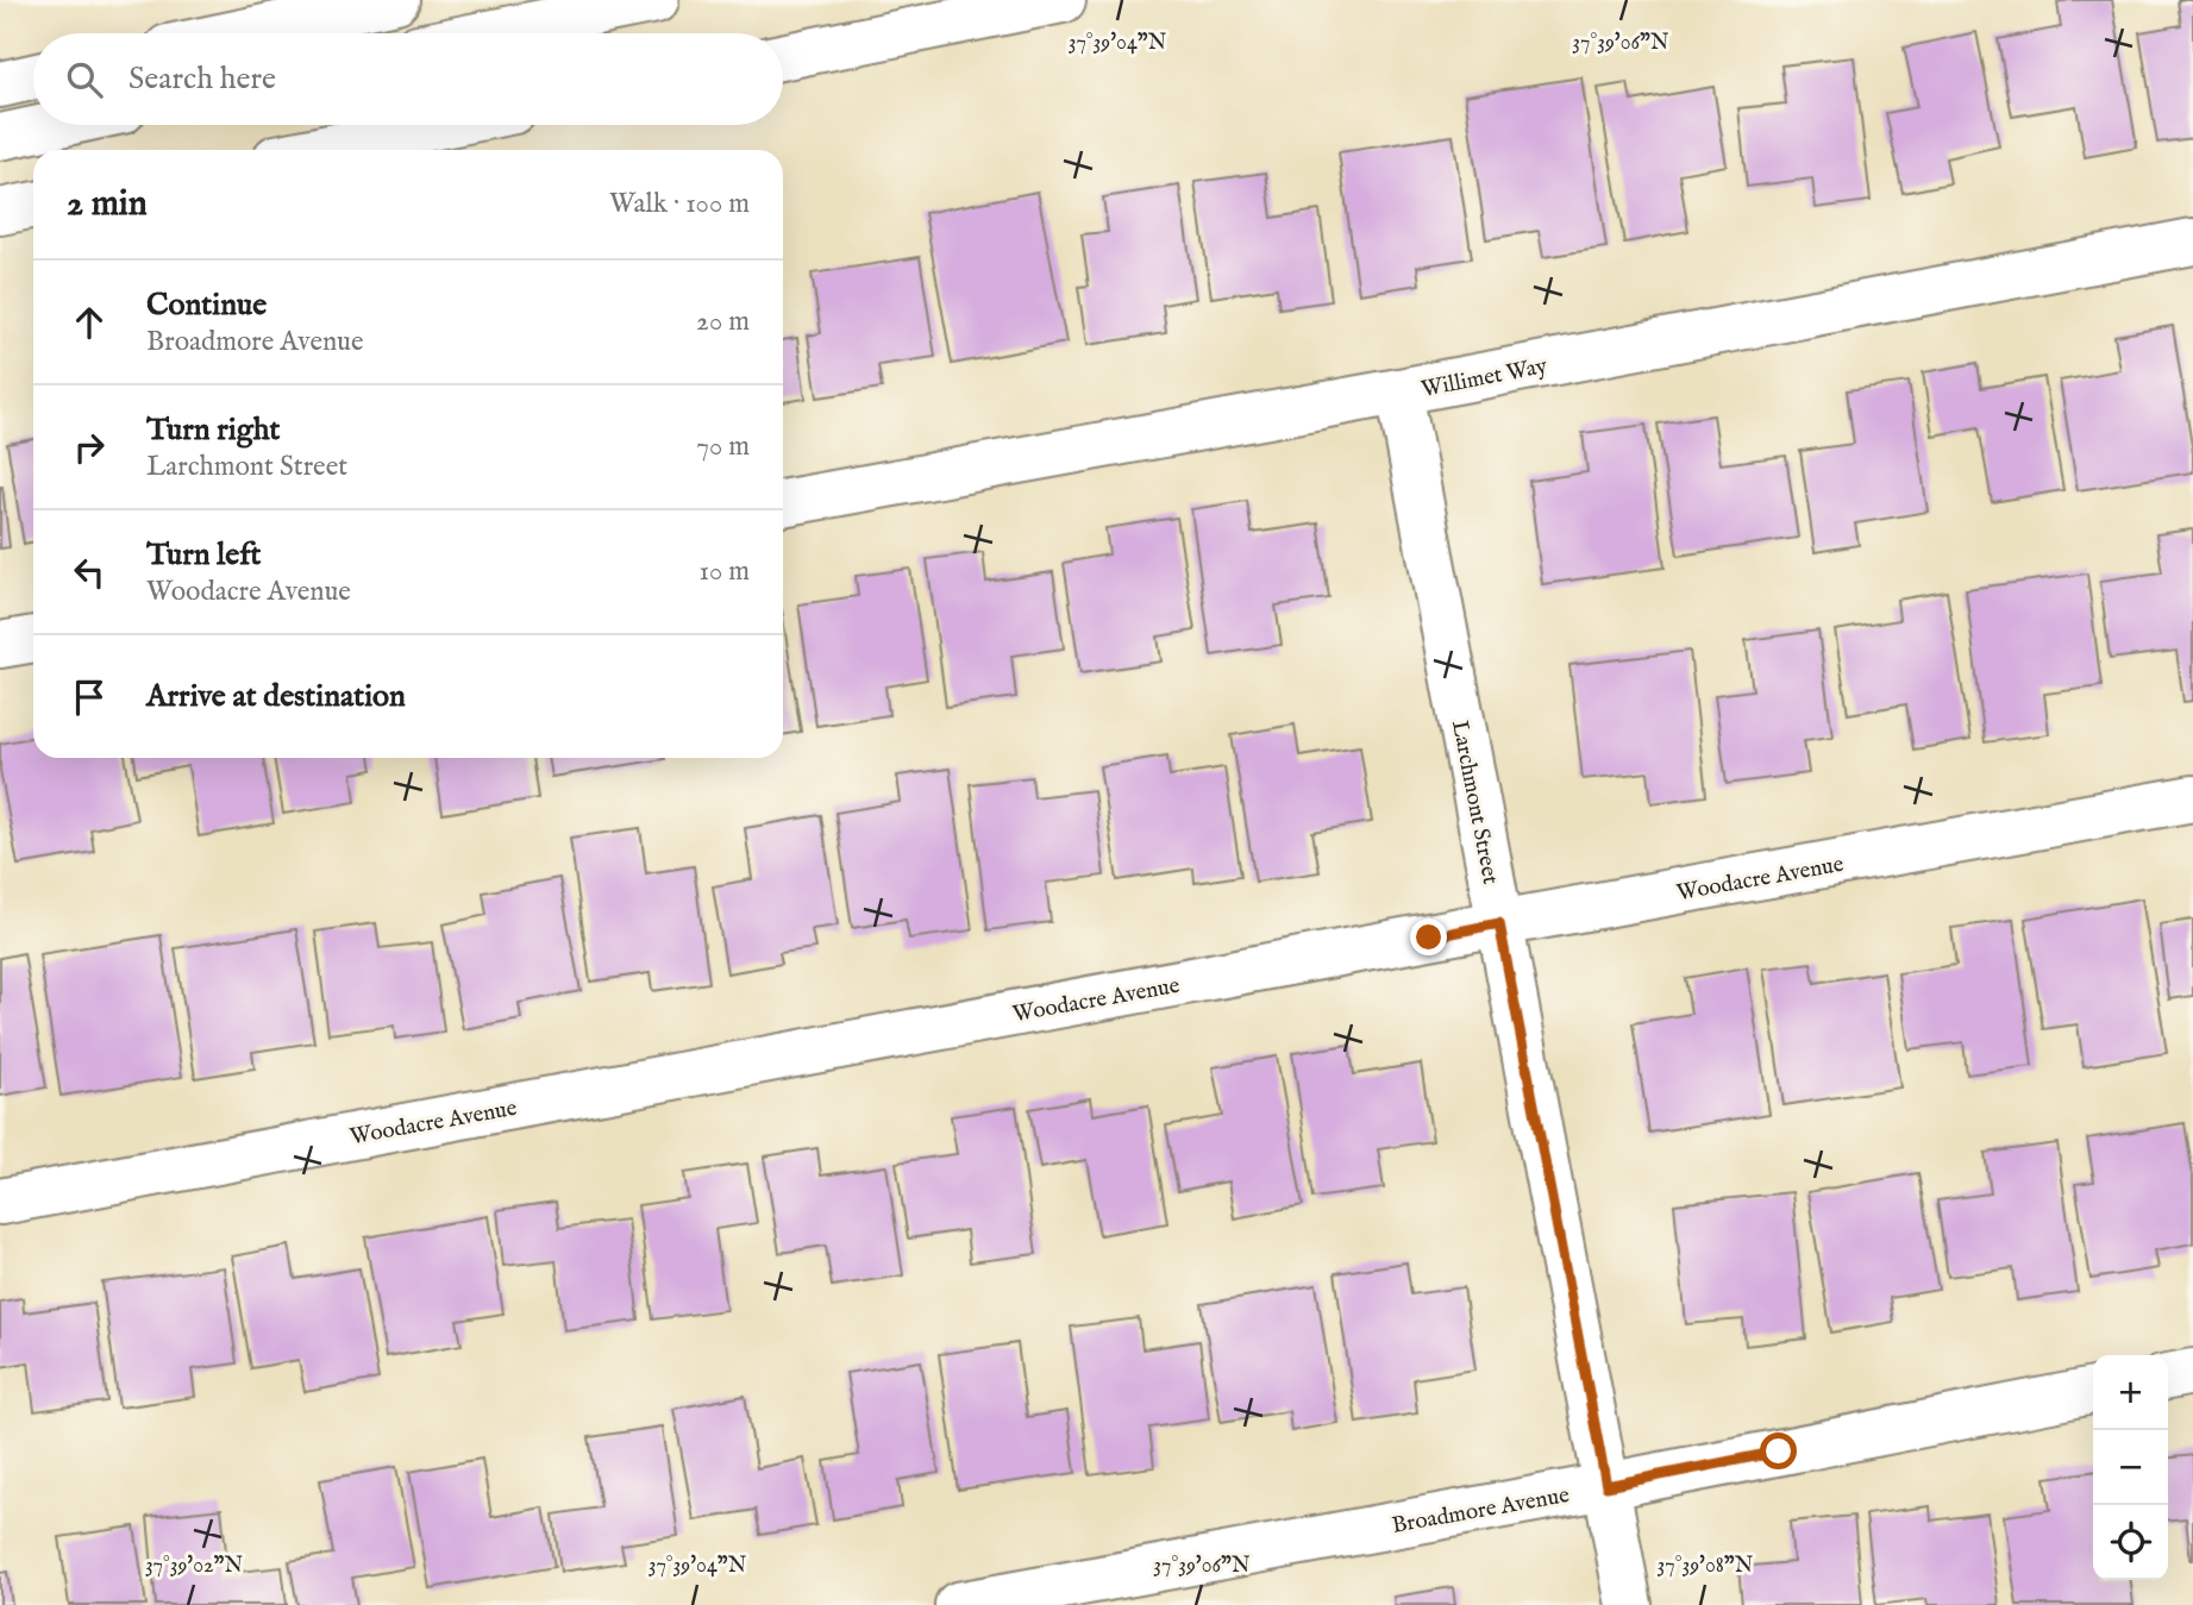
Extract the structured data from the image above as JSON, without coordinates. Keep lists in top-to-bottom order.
{
  "streets": {
    "main road": [
      "Willimet Way",
      "Larchmont Street",
      "Woodacre Avenue",
      "Broadmore Avenue"
    ]
  },
  "crossings": [
    ["Willimet Way", "Larchmont Street"],
    ["Larchmont Street", "Woodacre Avenue"],
    ["Larchmont Street", "Broadmore Avenue"]
  ],
  "page": {
    "search": "Search here",
    "heading": ["2 min", "Walk · 100 m"],
    "list": [
      ["Continue", "Broadmore Avenue", "20 m"],
      ["Turn right", "Larchmont Street", "70 m"],
      ["Turn left", "Woodacre Avenue", "10 m"],
      "Arrive at destination"
    ],
    "map_buttons": ["+", "−"]
  },
  "coordinates": [
    "37°39'04\"N",
    "37°39'06\"N",
    "37°39'02\"N",
    "37°39'08\"N"
  ]
}
